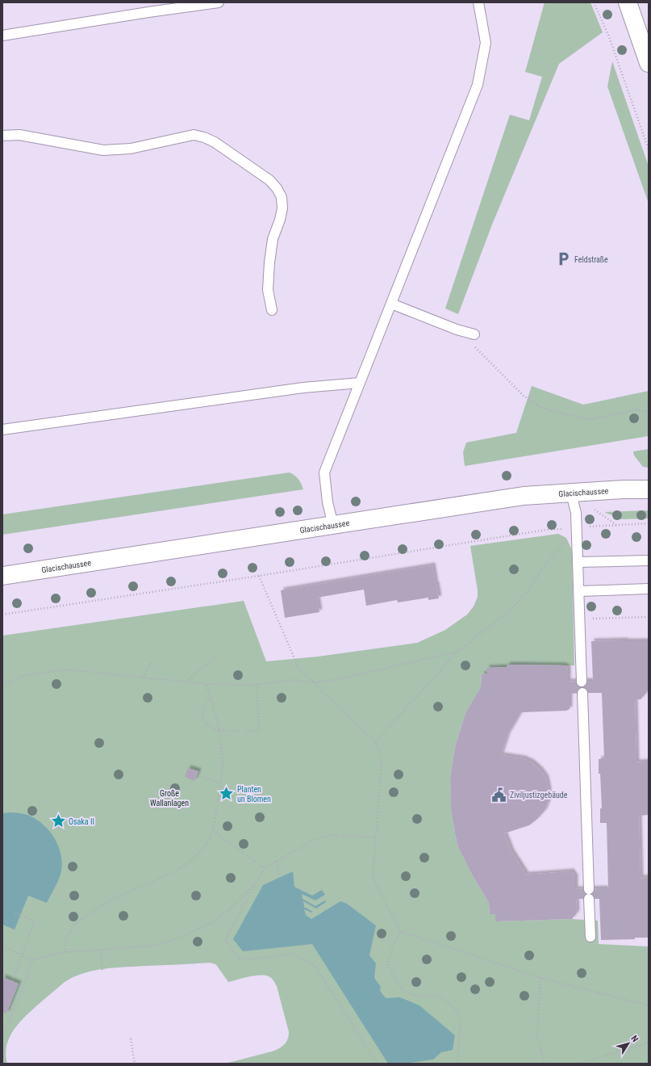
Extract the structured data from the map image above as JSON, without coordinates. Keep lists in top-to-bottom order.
{
  "streets": {
    "street": ["Glacischaussee"]
  },
  "parks": ["Große Wallanlagen"],
  "places": {
    "parking": ["Feldstraße"],
    "place": ["Planten un Blomen", "Osaka II"],
    "public building": ["Ziviljustizgebäude"]
  },
  "north": "top right"
}
